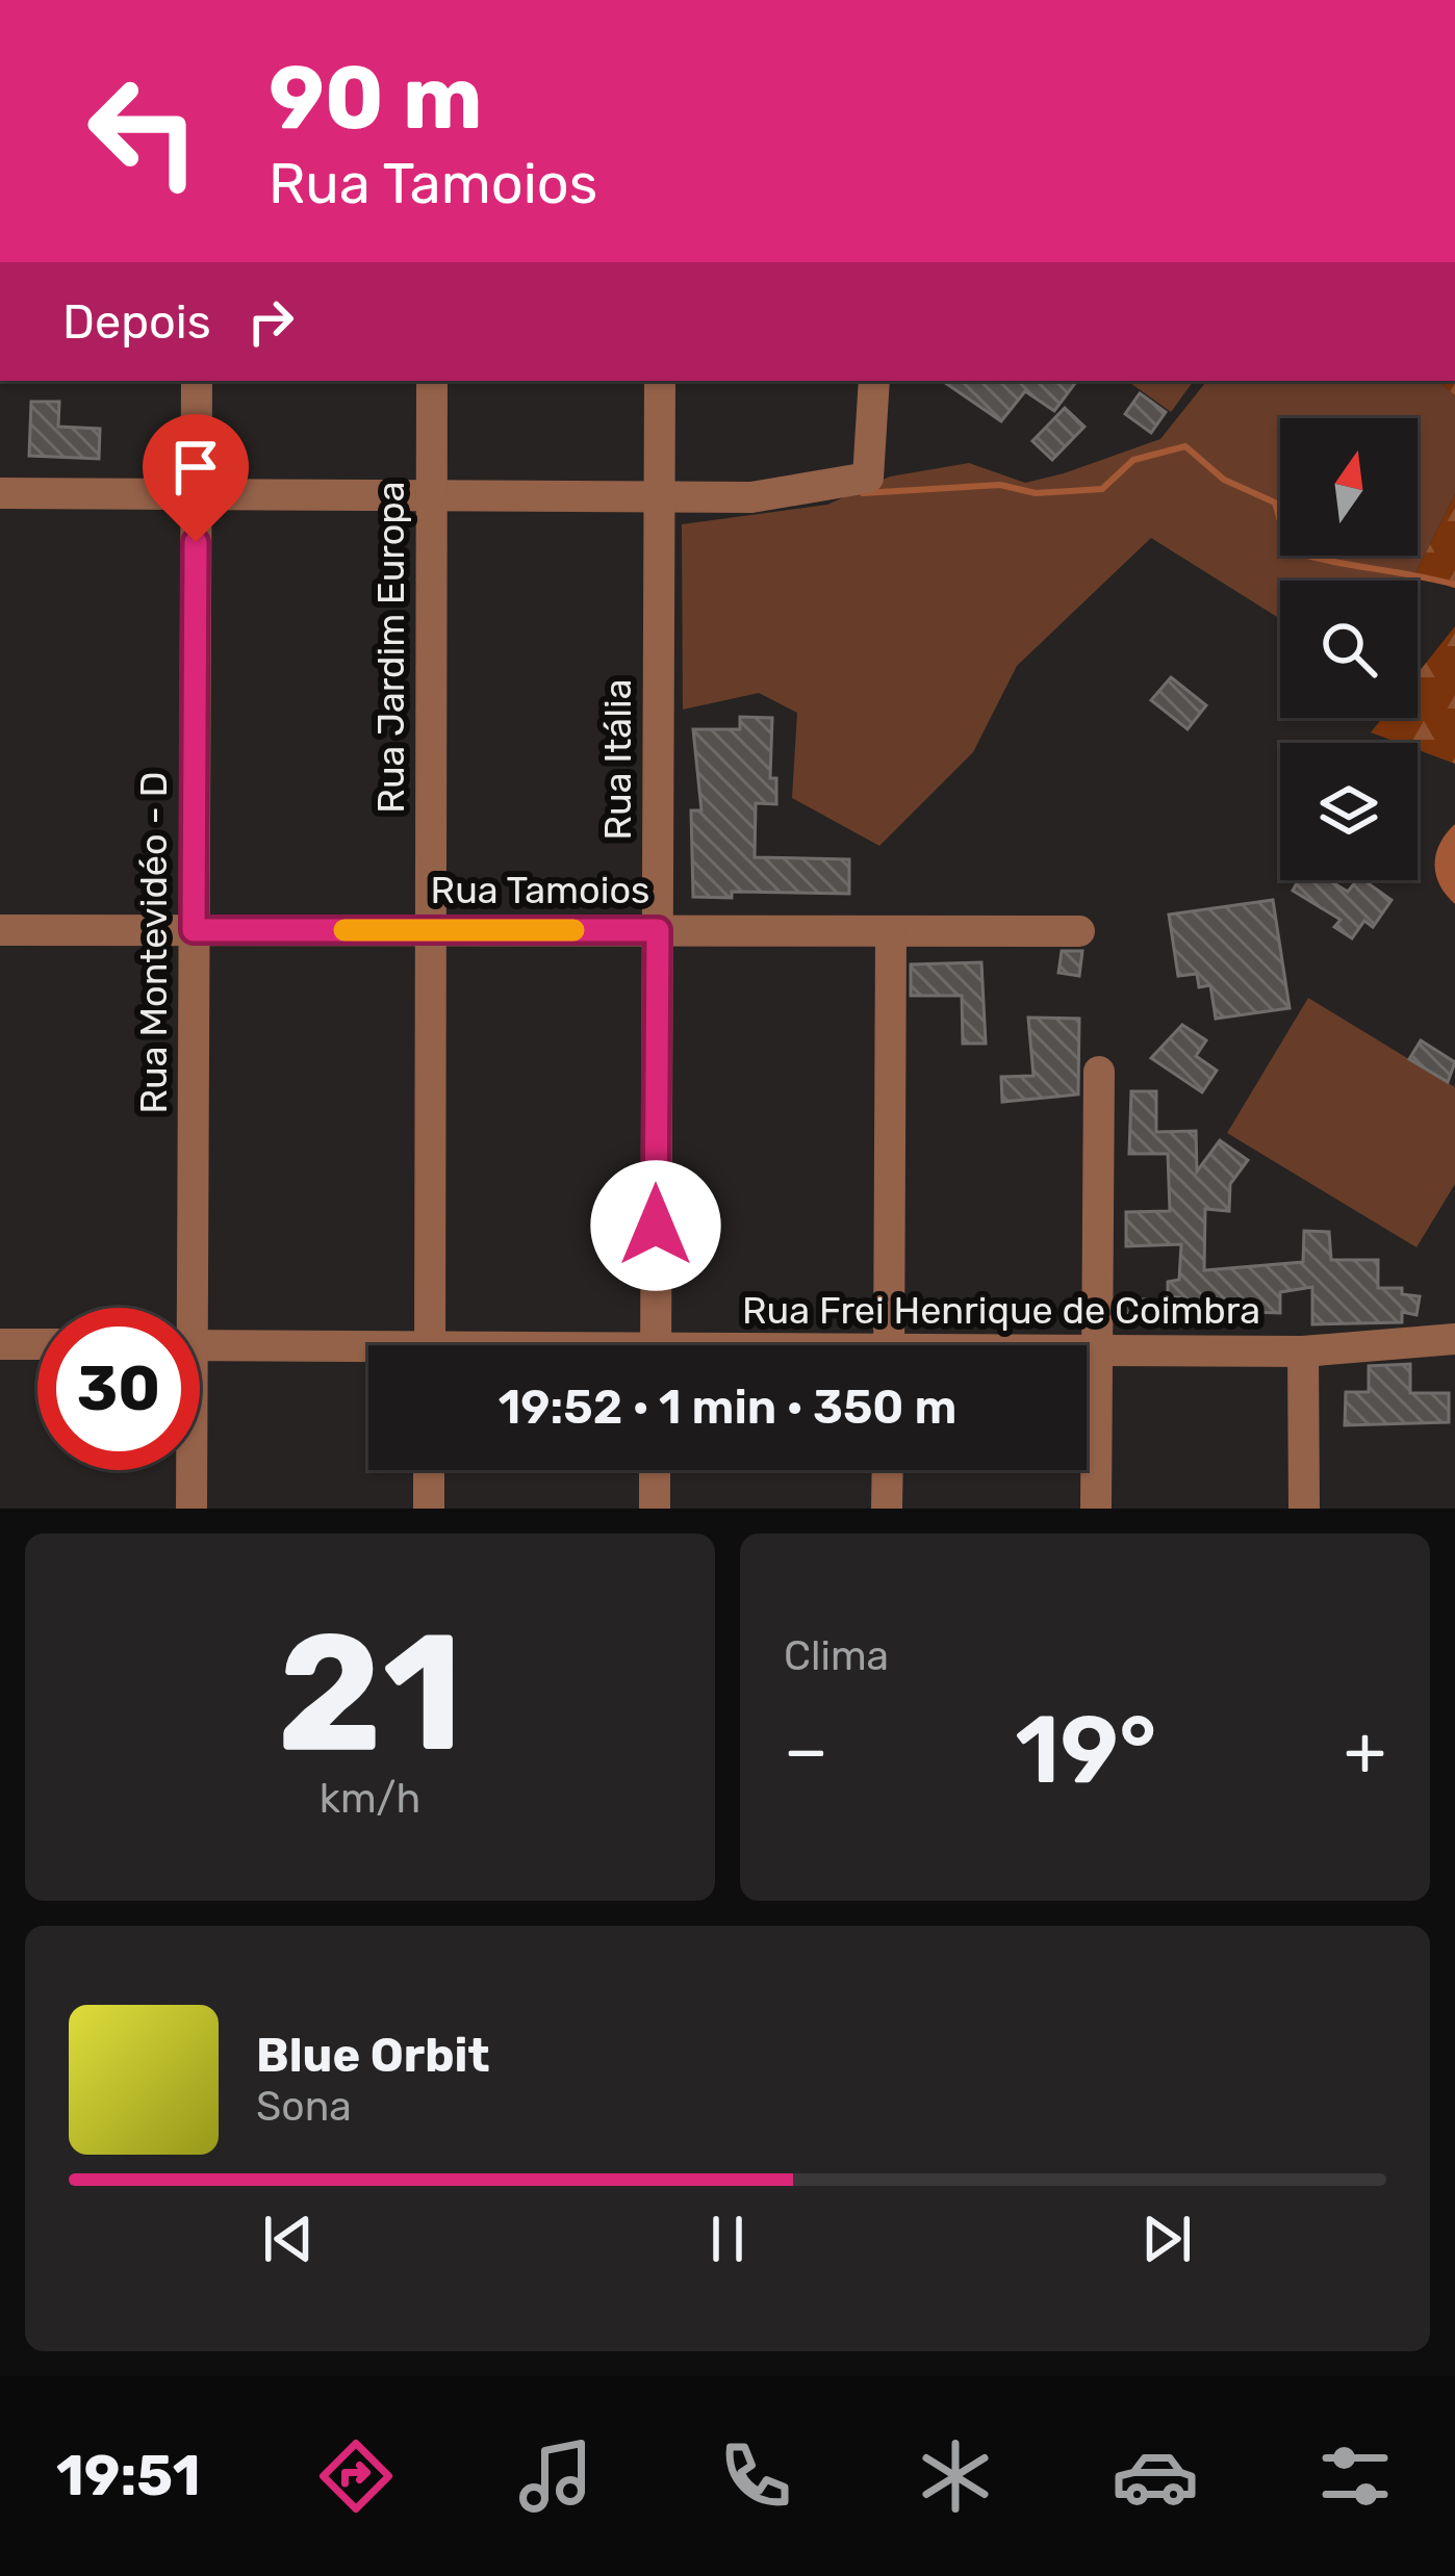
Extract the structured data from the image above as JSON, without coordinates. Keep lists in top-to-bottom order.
{
  "streets": {
    "street": [
      "Rua Jardim Europa",
      "Rua Itália",
      "Rua Tamoios",
      "Rua Montevidéo - D",
      "Rua Frei Henrique de Coimbra"
    ]
  },
  "crossings": [
    ["Rua Jardim Europa", "Rua Tamoios"],
    ["Rua Itália", "Rua Tamoios"],
    ["Rua Tamoios", "Rua Montevidéo - D"]
  ],
  "north": "top",
  "page": {
    "turn": ["90 m", "Rua Tamoios"],
    "then": "Depois",
    "limit": "30",
    "trip": "19:52 · 1 min · 350 m",
    "tile": [
      ["21", "km/h"],
      "Clima"
    ],
    "heat": ["−", "19°", "+"],
    "song": ["Blue Orbit", "Sona"],
    "tabs": "19:51"
  }
}
